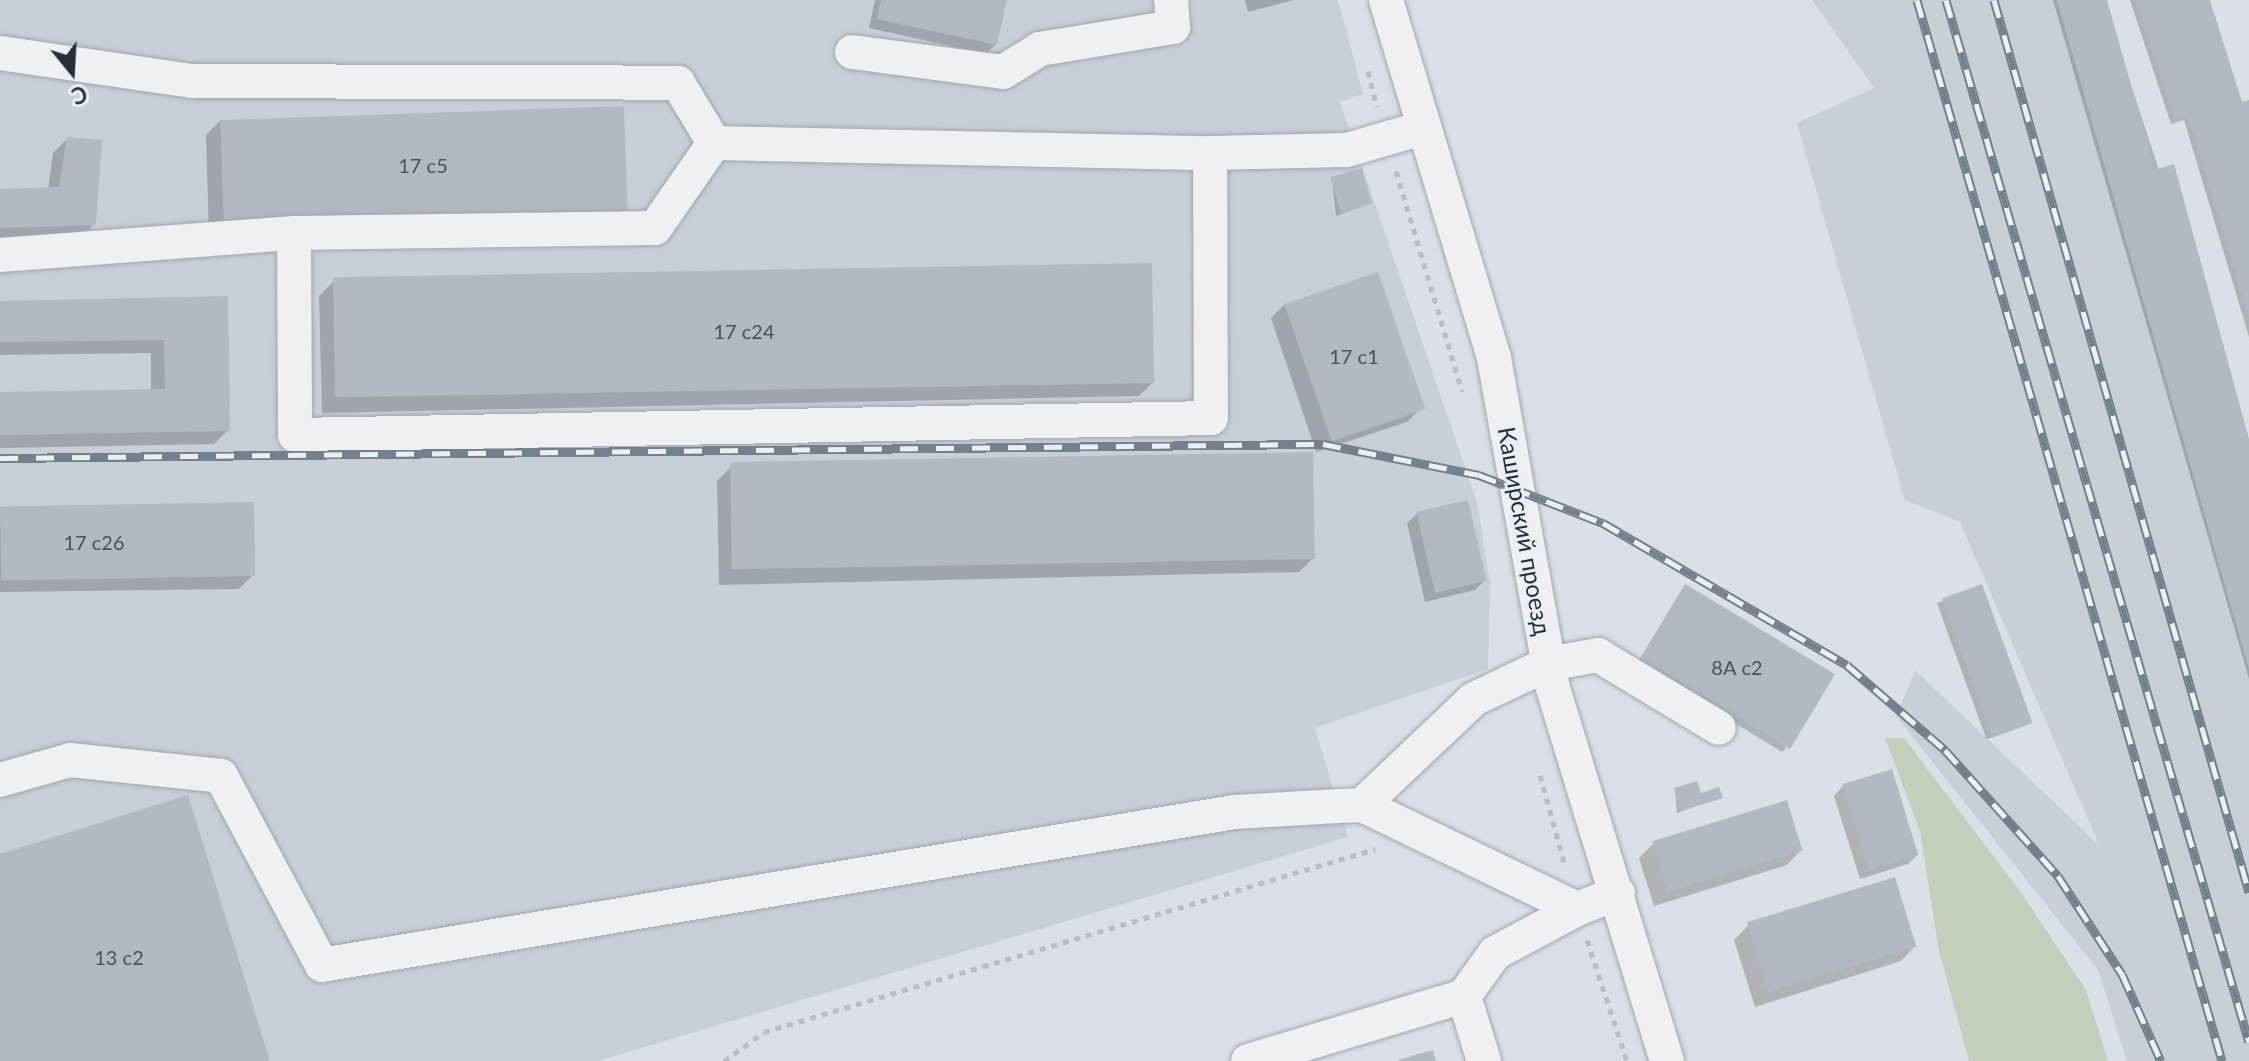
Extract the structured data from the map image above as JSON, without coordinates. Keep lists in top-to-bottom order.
{
  "streets": {
    "street": ["Каширский проезд"]
  },
  "house_numbers": [
    "17 с5",
    "17 с24",
    "17 с1",
    "17 с26",
    "8А с2",
    "13 с2"
  ],
  "north": "bottom"
}
